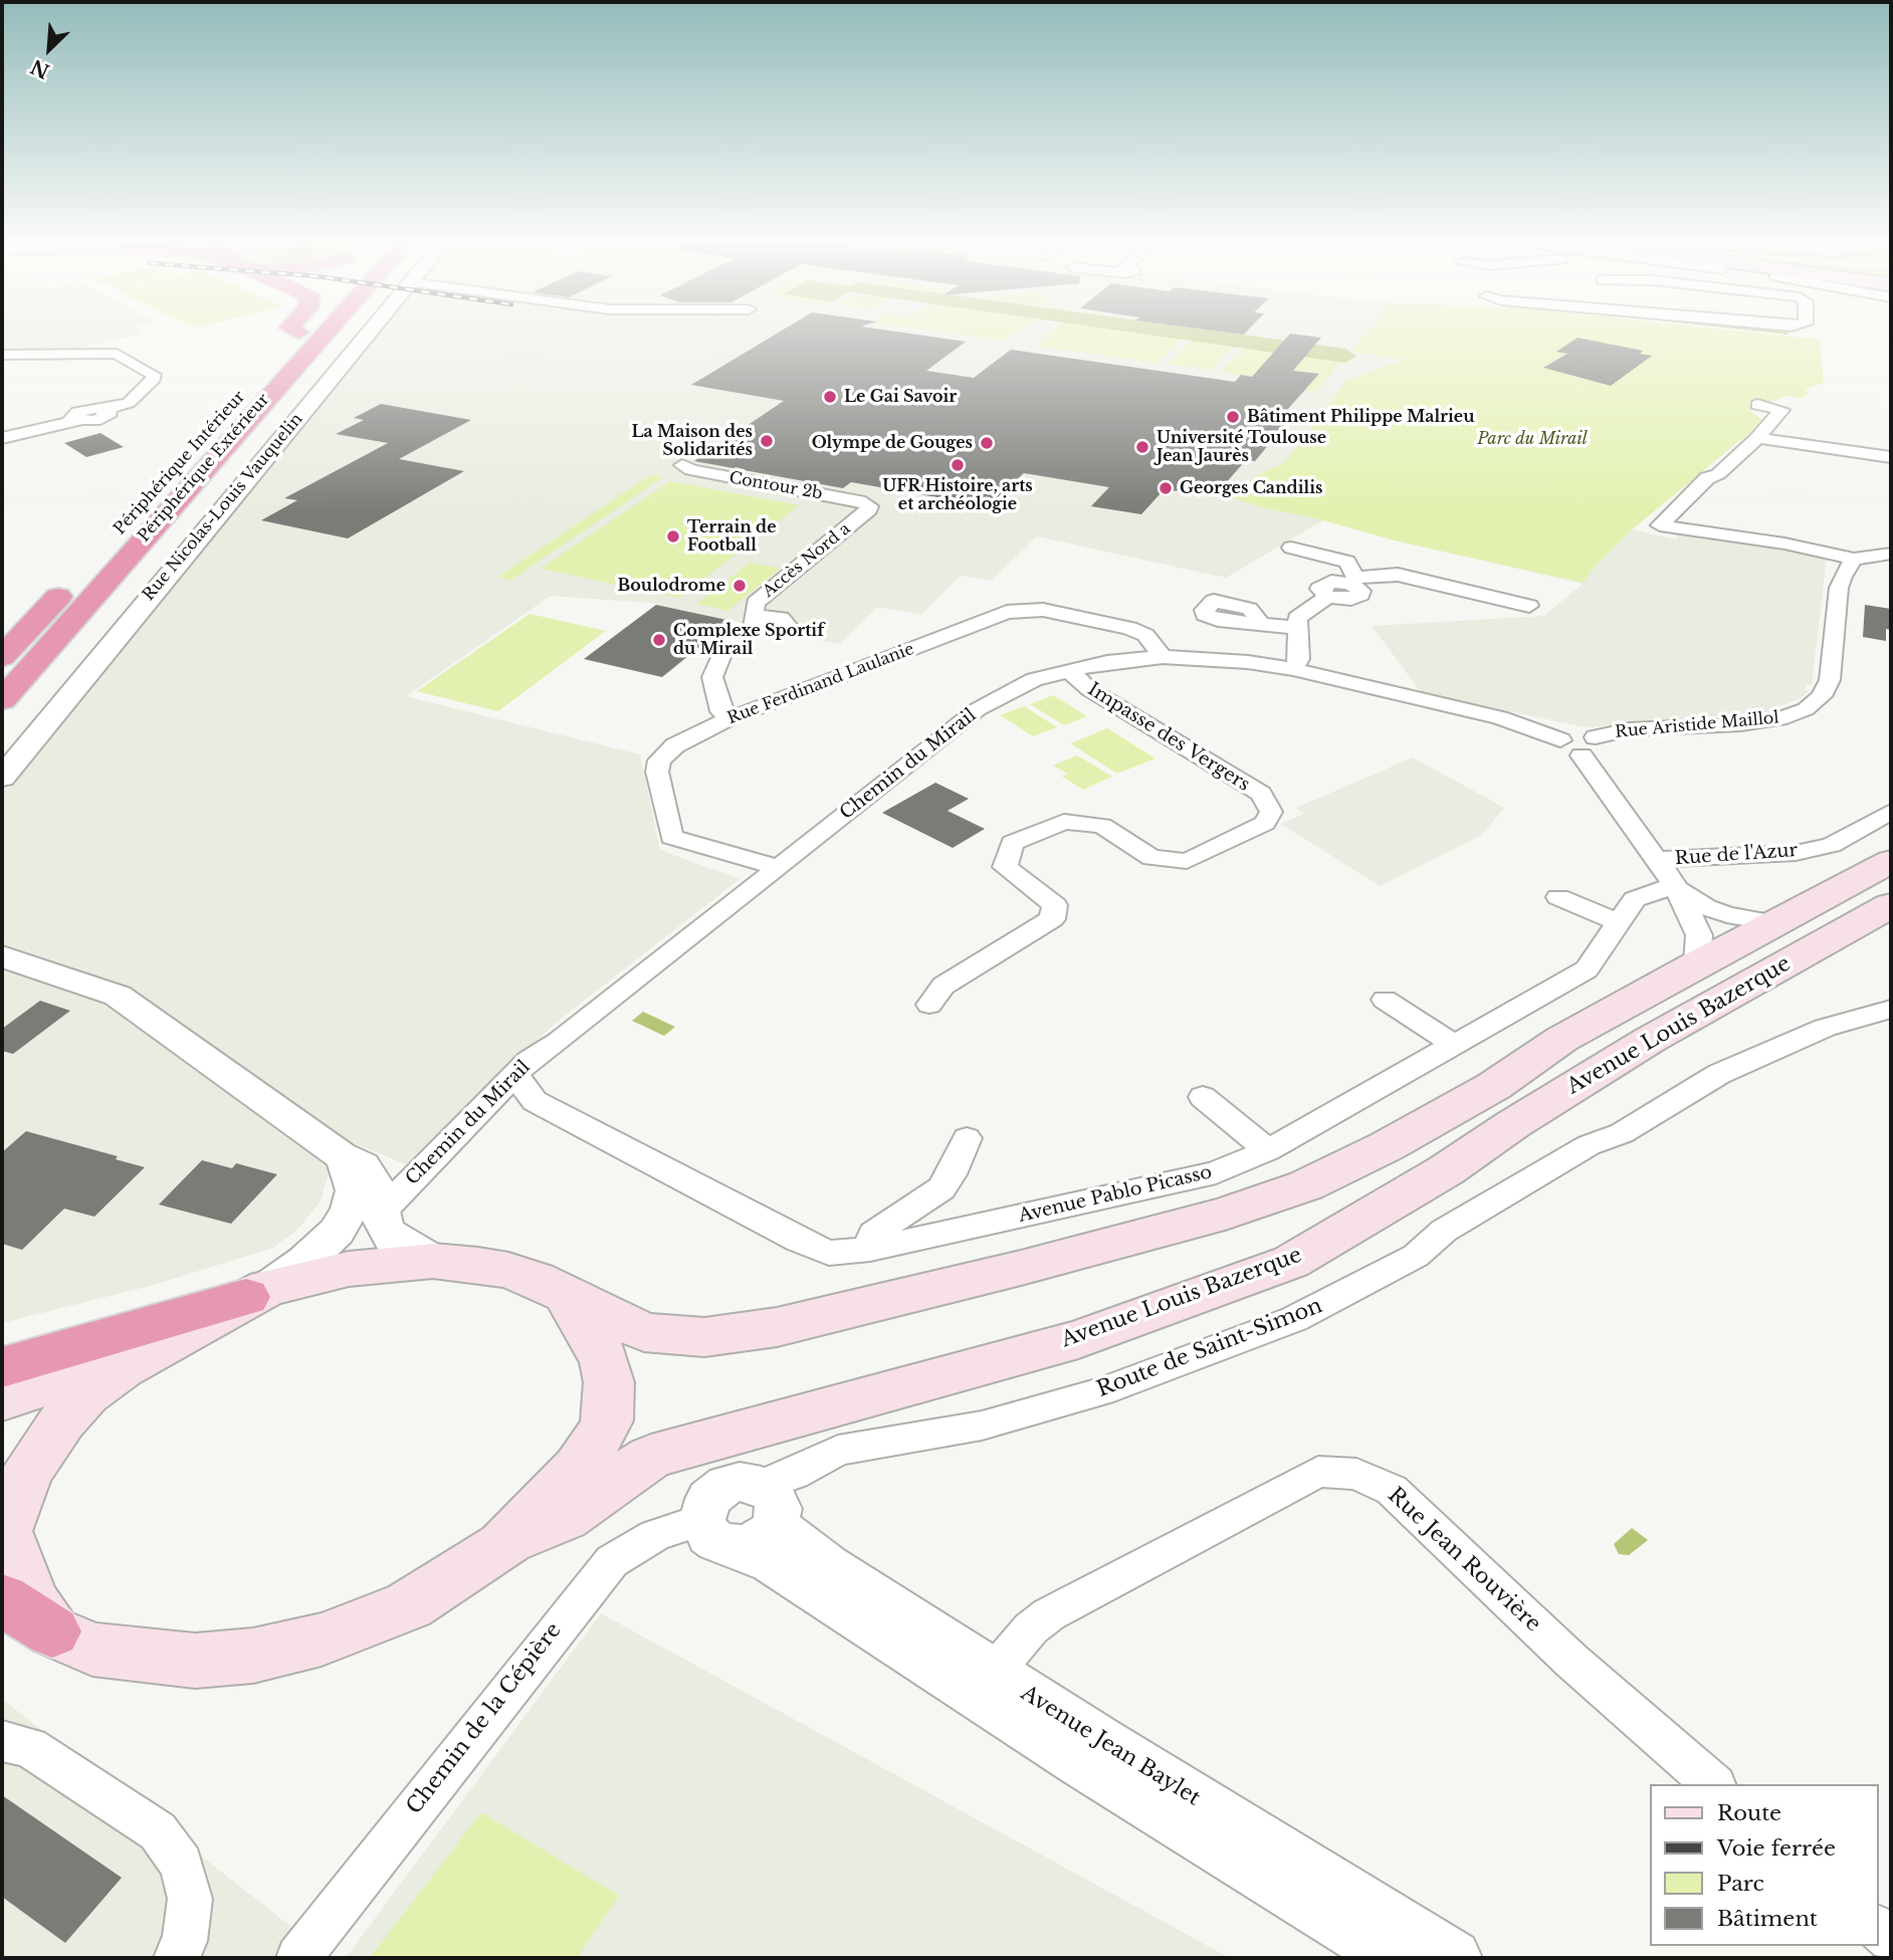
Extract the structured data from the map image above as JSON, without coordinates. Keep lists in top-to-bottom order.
{
  "streets": {
    "highway": ["Périphérique Intérieur", "Périphérique Extérieur"],
    "main road": ["Avenue Louis Bazerque"],
    "street": [
      "Contour 2b",
      "Rue Nicolas-Louis Vauquelin",
      "Accès Nord a",
      "Rue Ferdinand Laulanie",
      "Rue Aristide Maillol",
      "Impasse des Vergers",
      "Chemin du Mirail",
      "Rue de l'Azur",
      "Avenue Pablo Picasso",
      "Route de Saint-Simon",
      "Rue Jean Rouvière",
      "Chemin de la Cépière",
      "Avenue Jean Baylet"
    ]
  },
  "crossings": [
    ["Contour 2b", "Accès Nord a"],
    ["Accès Nord a", "Rue Ferdinand Laulanie"],
    ["Rue Ferdinand Laulanie", "Chemin du Mirail"],
    ["Rue Aristide Maillol", "Chemin du Mirail"],
    ["Impasse des Vergers", "Chemin du Mirail"],
    ["Chemin du Mirail", "Avenue Pablo Picasso"],
    ["Route de Saint-Simon", "Chemin de la Cépière"],
    ["Route de Saint-Simon", "Avenue Jean Baylet"],
    ["Rue Jean Rouvière", "Avenue Jean Baylet"],
    ["Chemin de la Cépière", "Avenue Jean Baylet"]
  ],
  "parks": ["Parc du Mirail"],
  "places": [
    "Le Gai Savoir",
    "Bâtiment Philippe Malrieu",
    "La Maison des Solidarités",
    "Olympe de Gouges",
    "Université Toulouse Jean Jaurès",
    "UFR Histoire, arts et archéologie",
    "Georges Candilis",
    "Terrain de Football",
    "Boulodrome",
    "Complexe Sportif du Mirail"
  ],
  "legend": [
    "Route",
    "Voie ferrée",
    "Parc",
    "Bâtiment"
  ],
  "north": "bottom left"
}
